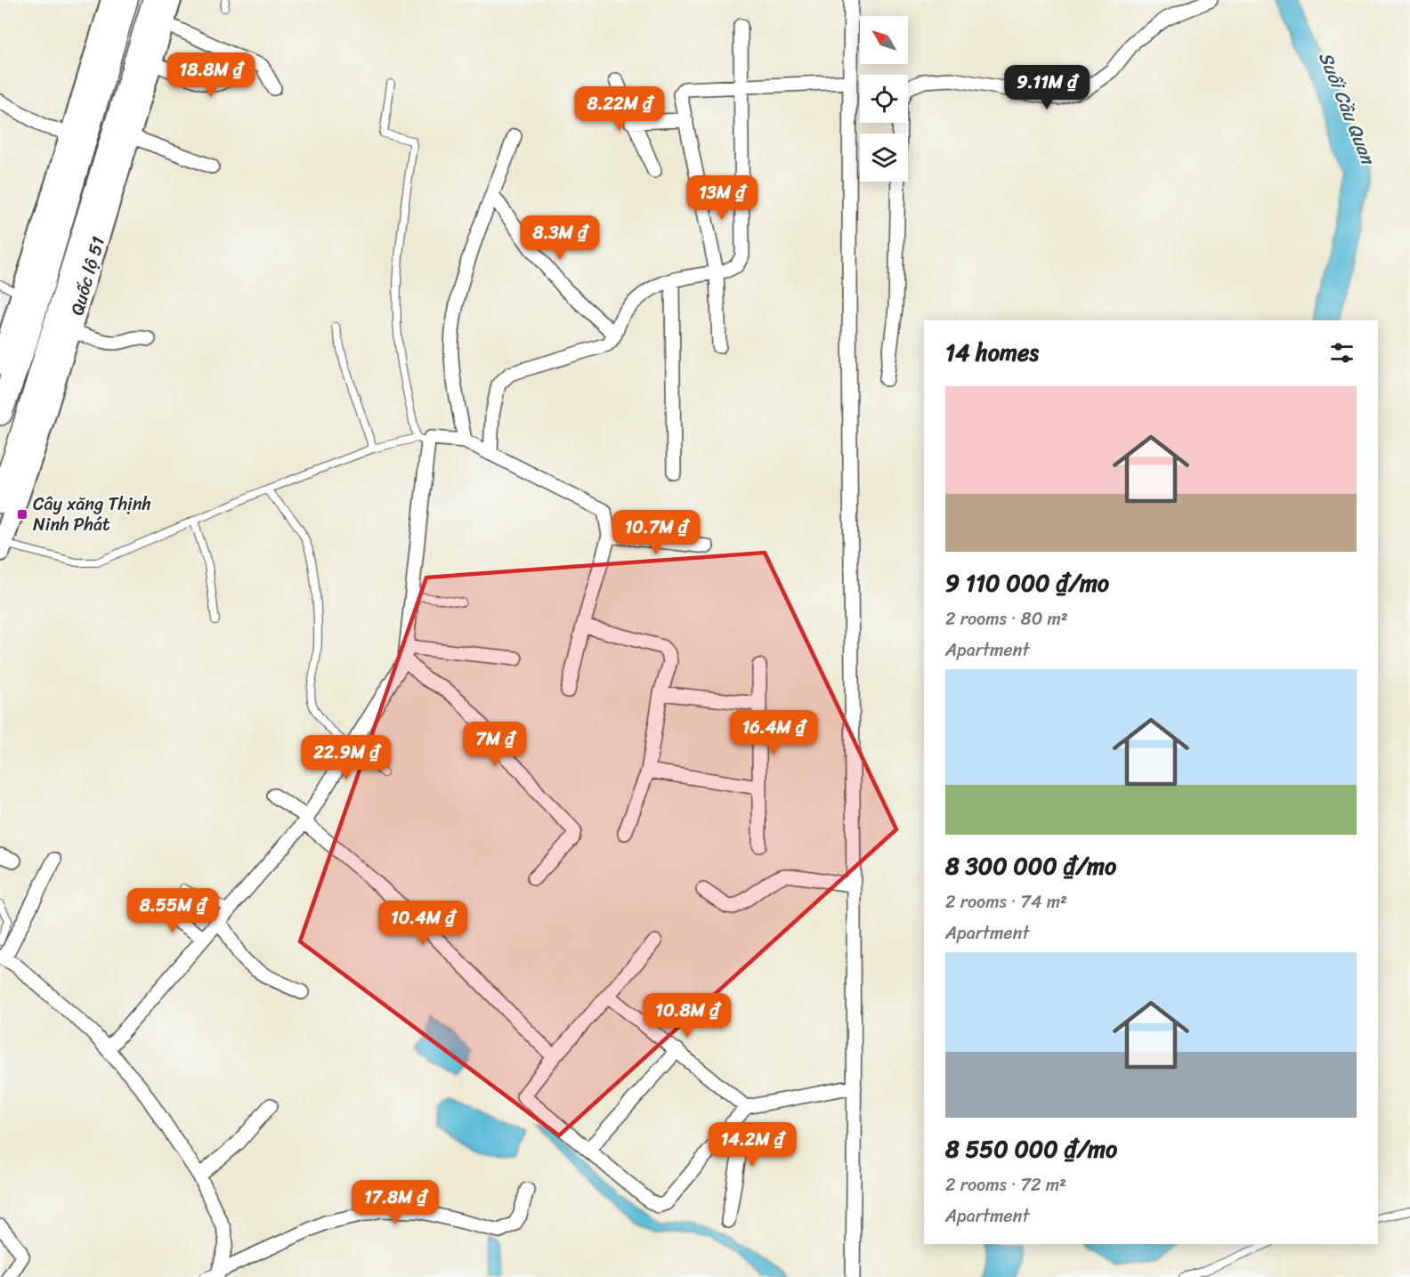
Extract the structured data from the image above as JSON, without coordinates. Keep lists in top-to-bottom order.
{
  "streets": {
    "highway": ["Quốc lộ 51"]
  },
  "water": ["Suối Cầu Quan"],
  "places": {
    "transit": ["Cây xăng Thịnh Ninh Phát"]
  },
  "north": "top left",
  "page": {
    "price": [
      "18.8M ₫",
      "9.11M ₫",
      "8.22M ₫",
      "13M ₫",
      "8.3M ₫",
      "10.7M ₫",
      "16.4M ₫",
      "7M ₫",
      "22.9M ₫",
      "8.55M ₫",
      "10.4M ₫",
      "10.8M ₫",
      "14.2M ₫",
      "17.8M ₫"
    ],
    "heading": "14 homes",
    "list": [
      {
        "name": "9 110 000 ₫/mo",
        "note": "2 rooms · 80 m² · Apartment"
      },
      {
        "name": "8 300 000 ₫/mo",
        "note": "2 rooms · 74 m² · Apartment"
      },
      {
        "name": "8 550 000 ₫/mo",
        "note": "2 rooms · 72 m² · Apartment"
      }
    ]
  }
}
